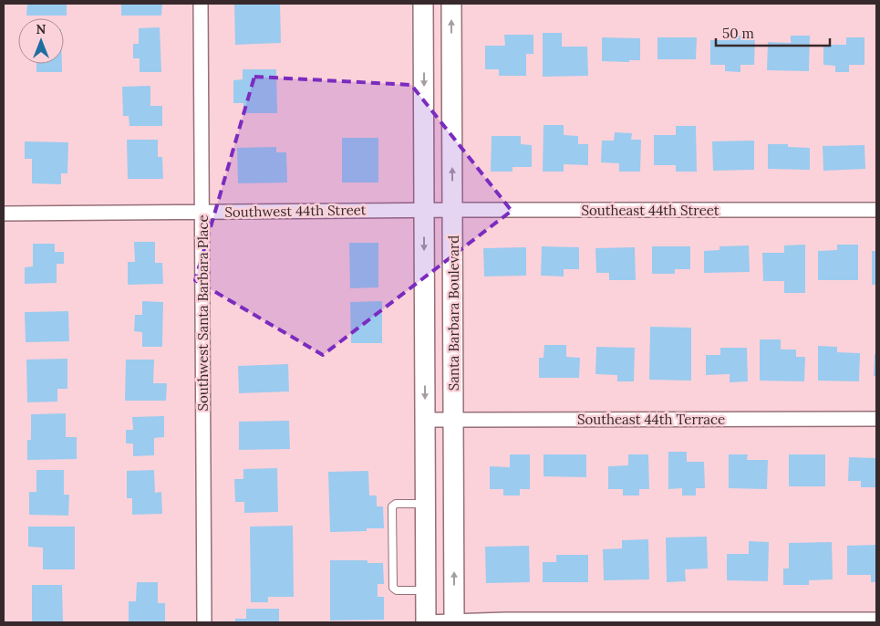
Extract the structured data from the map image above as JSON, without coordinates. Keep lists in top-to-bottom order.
{
  "streets": {
    "main road": ["Santa Barbara Boulevard"],
    "street": [
      "Southeast 44th Street",
      "Southwest 44th Street",
      "Southwest Santa Barbara Place",
      "Southeast 44th Terrace"
    ]
  },
  "crossings": [
    ["Southeast 44th Street", "Southwest 44th Street"],
    ["Southeast 44th Street", "Santa Barbara Boulevard"],
    ["Southwest 44th Street", "Southwest Santa Barbara Place"],
    ["Southwest 44th Street", "Santa Barbara Boulevard"],
    ["Santa Barbara Boulevard", "Southeast 44th Terrace"]
  ],
  "scale_bar": "50 m",
  "north": "top"
}
